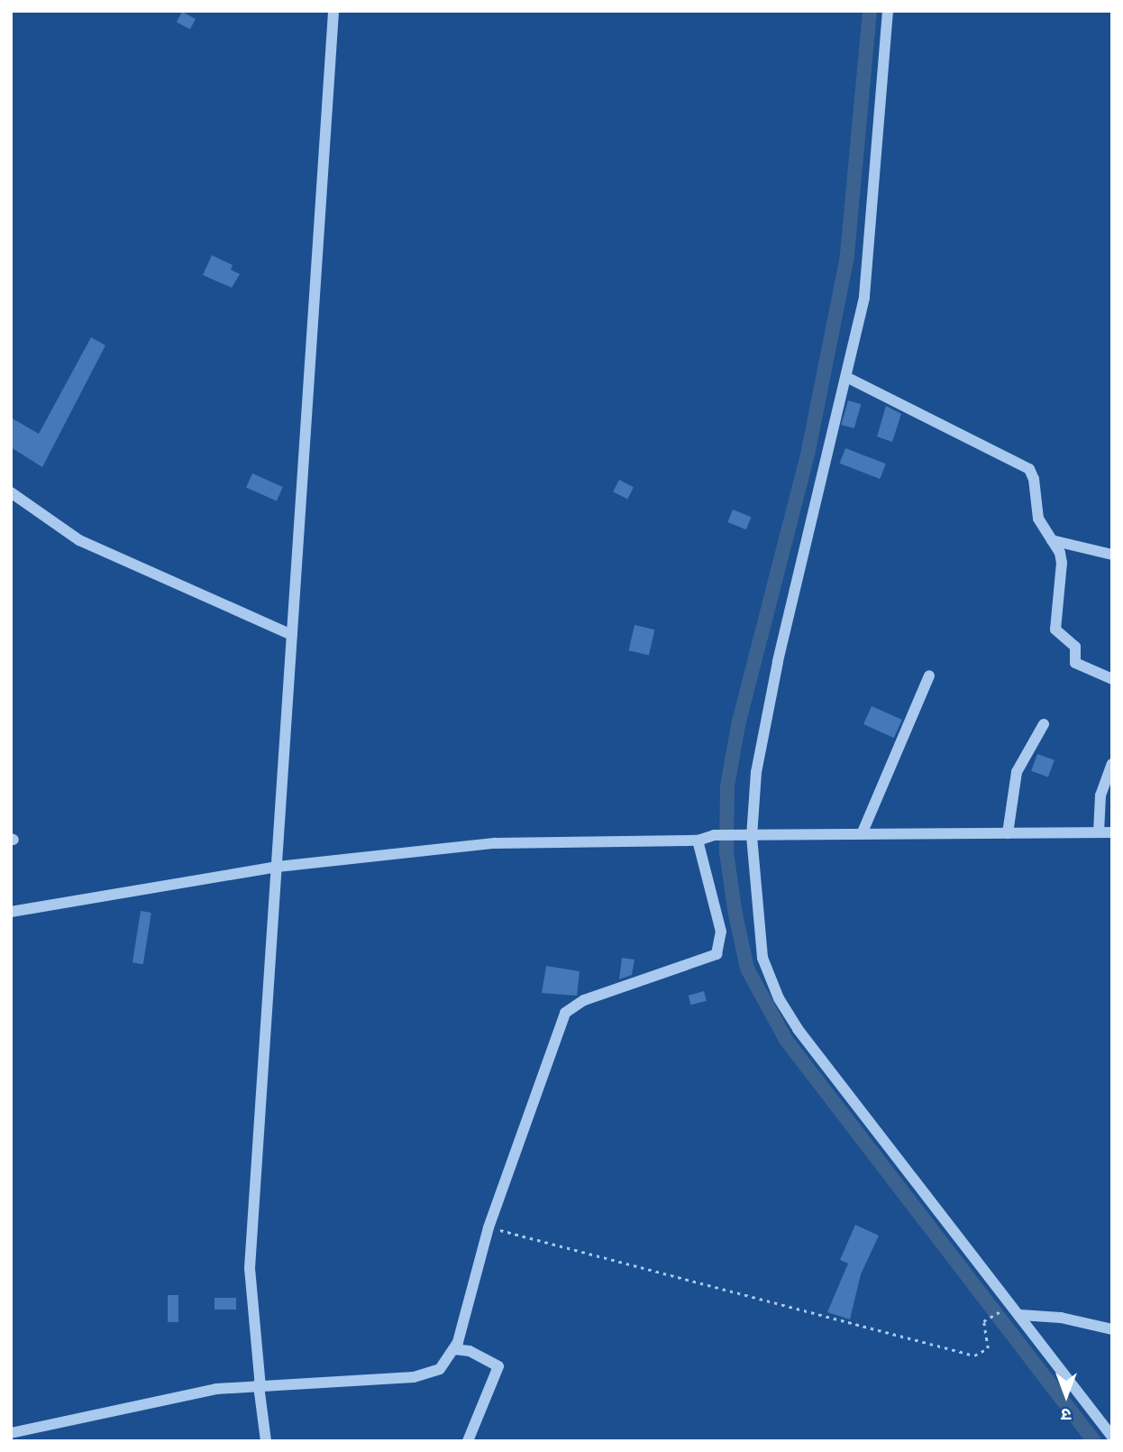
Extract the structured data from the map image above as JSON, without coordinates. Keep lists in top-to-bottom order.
{
  "north": "bottom"
}
